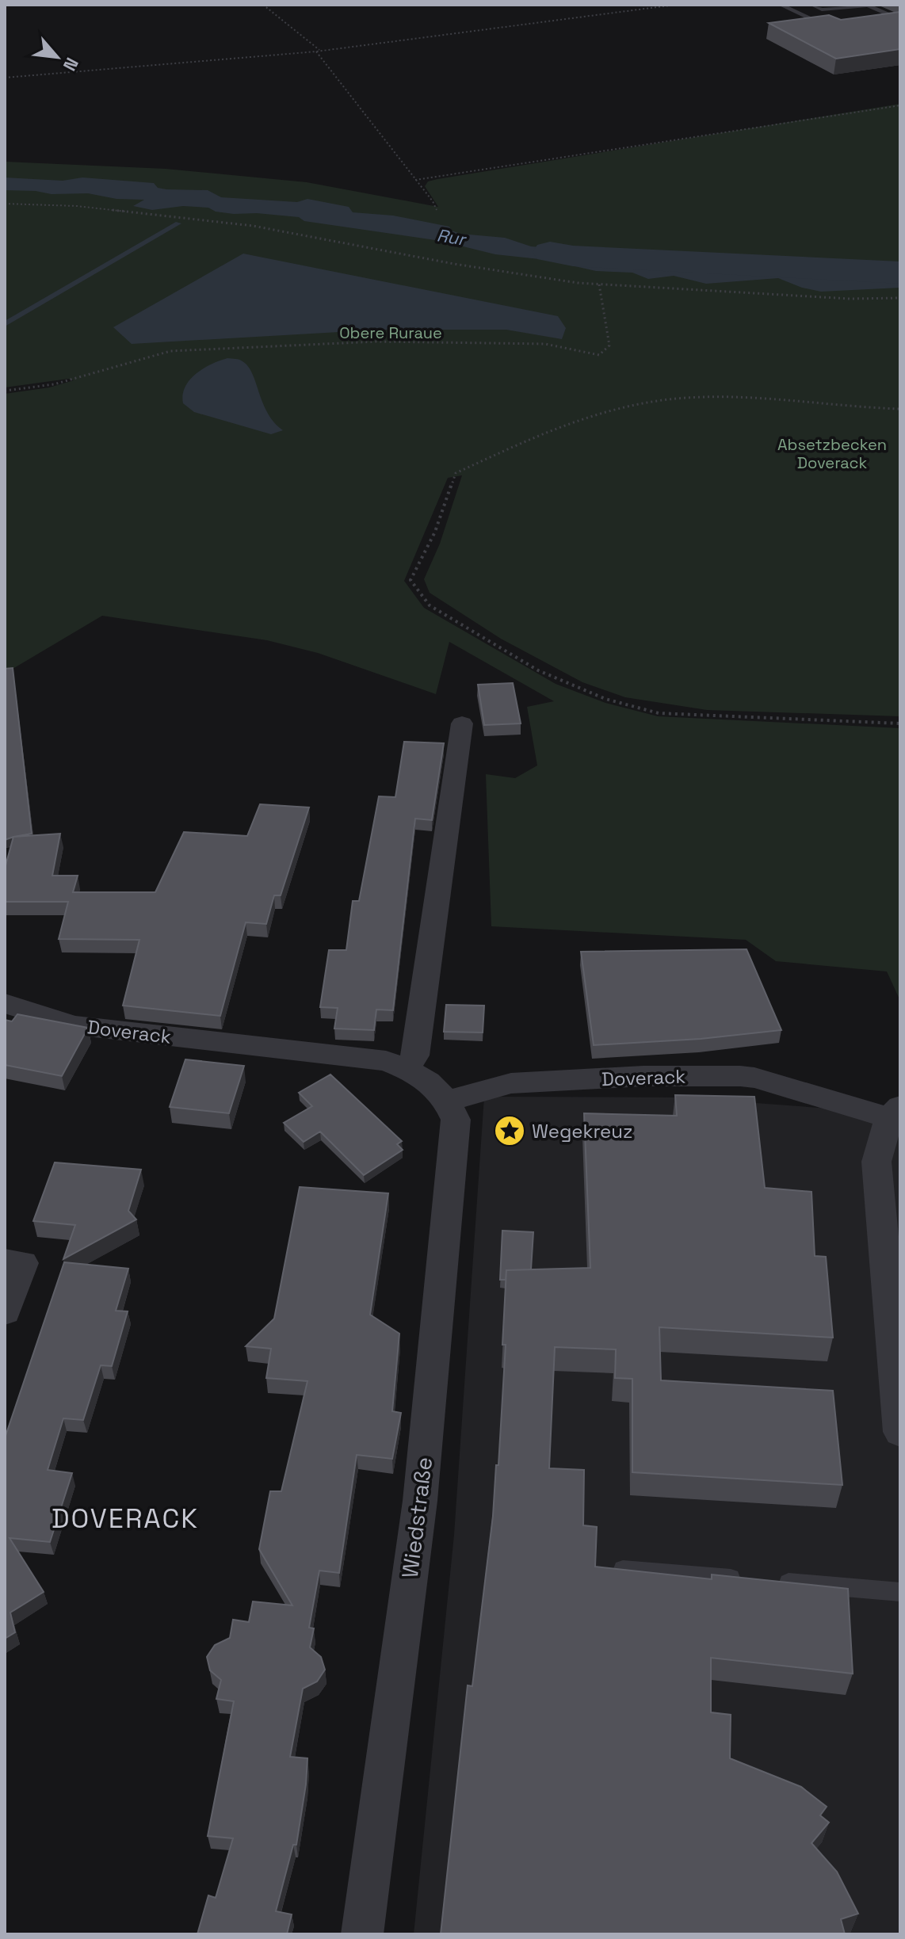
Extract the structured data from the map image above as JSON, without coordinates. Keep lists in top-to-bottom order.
{
  "streets": {
    "street": ["Doverack", "Wiedstraße"]
  },
  "crossings": [
    ["Doverack", "Wiedstraße"]
  ],
  "districts": ["DOVERACK"],
  "water": ["Rur"],
  "parks": ["Obere Ruraue", "Absetzbecken Doverack"],
  "places": {
    "place": ["Wegekreuz"]
  },
  "north": "bottom right"
}
